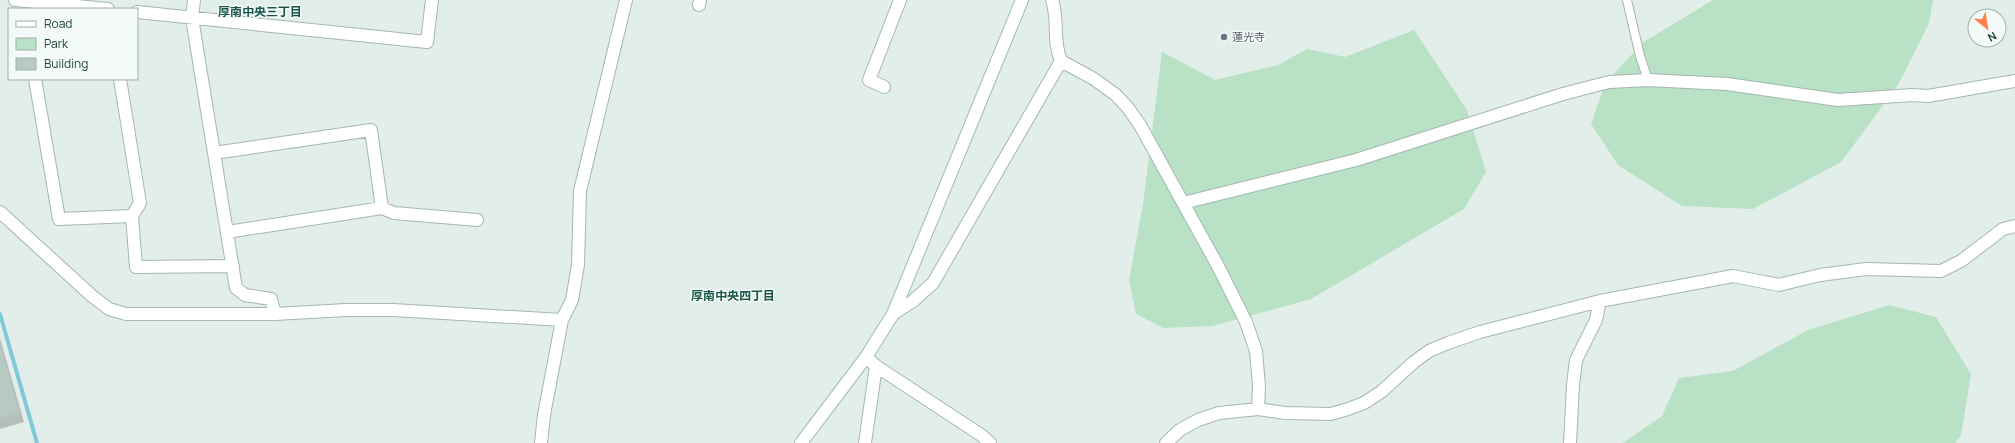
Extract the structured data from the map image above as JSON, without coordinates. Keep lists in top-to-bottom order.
{
  "districts": ["厚南中央三丁目", "厚南中央四丁目"],
  "places": ["蓮光寺"],
  "legend": ["Road", "Park", "Building"],
  "north": "bottom right"
}
